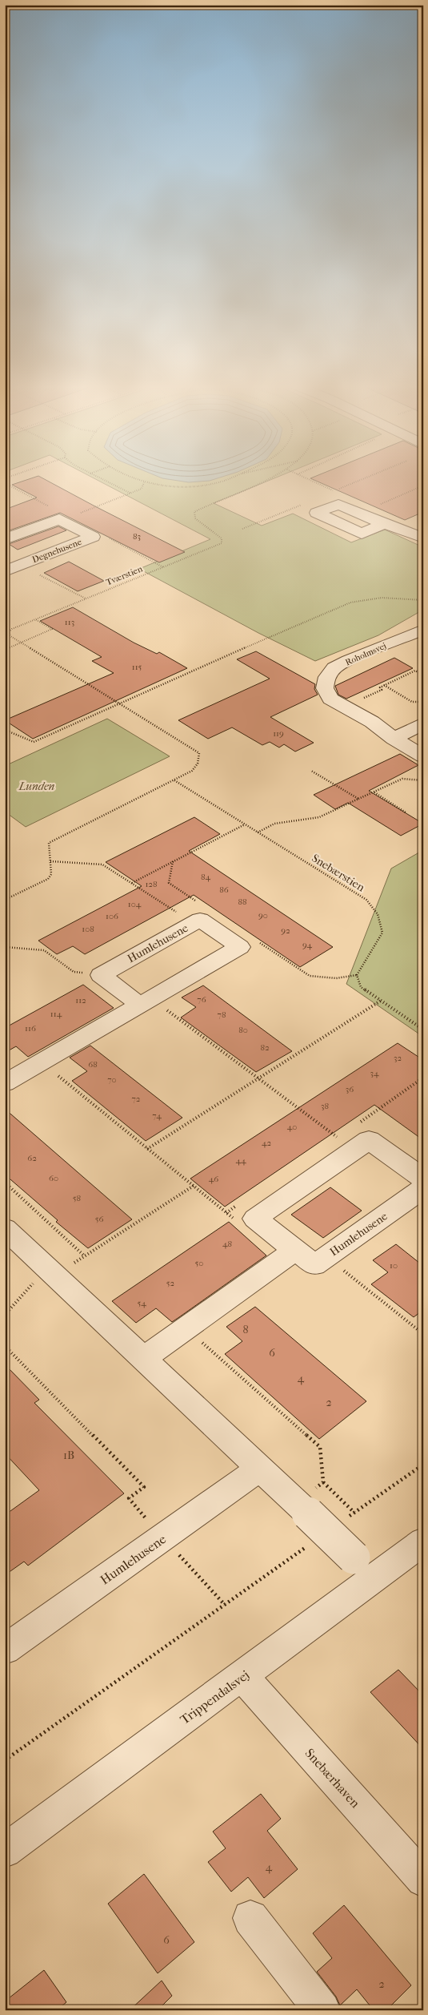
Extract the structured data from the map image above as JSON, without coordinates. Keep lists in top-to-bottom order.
{
  "streets": {
    "street": [
      "Degnehusene",
      "Roholmsvej",
      "Humlehusene",
      "Trippendalsvej",
      "Snebærhaven"
    ],
    "path": ["Tværstien", "Snebærstien"]
  },
  "crossings": [
    ["Trippendalsvej", "Snebærhaven"]
  ],
  "parks": ["Lunden"],
  "house_numbers": [
    "83",
    "113",
    "115",
    "119",
    "84",
    "128",
    "86",
    "88",
    "104",
    "90",
    "106",
    "108",
    "92",
    "94",
    "76",
    "112",
    "114",
    "78",
    "116",
    "80",
    "82",
    "32",
    "68",
    "34",
    "70",
    "36",
    "72",
    "38",
    "74",
    "40",
    "42",
    "62",
    "44",
    "60",
    "46",
    "58",
    "56",
    "48",
    "50",
    "10",
    "52",
    "54",
    "8",
    "6",
    "4",
    "2",
    "1B",
    "4",
    "6",
    "2"
  ]
}
